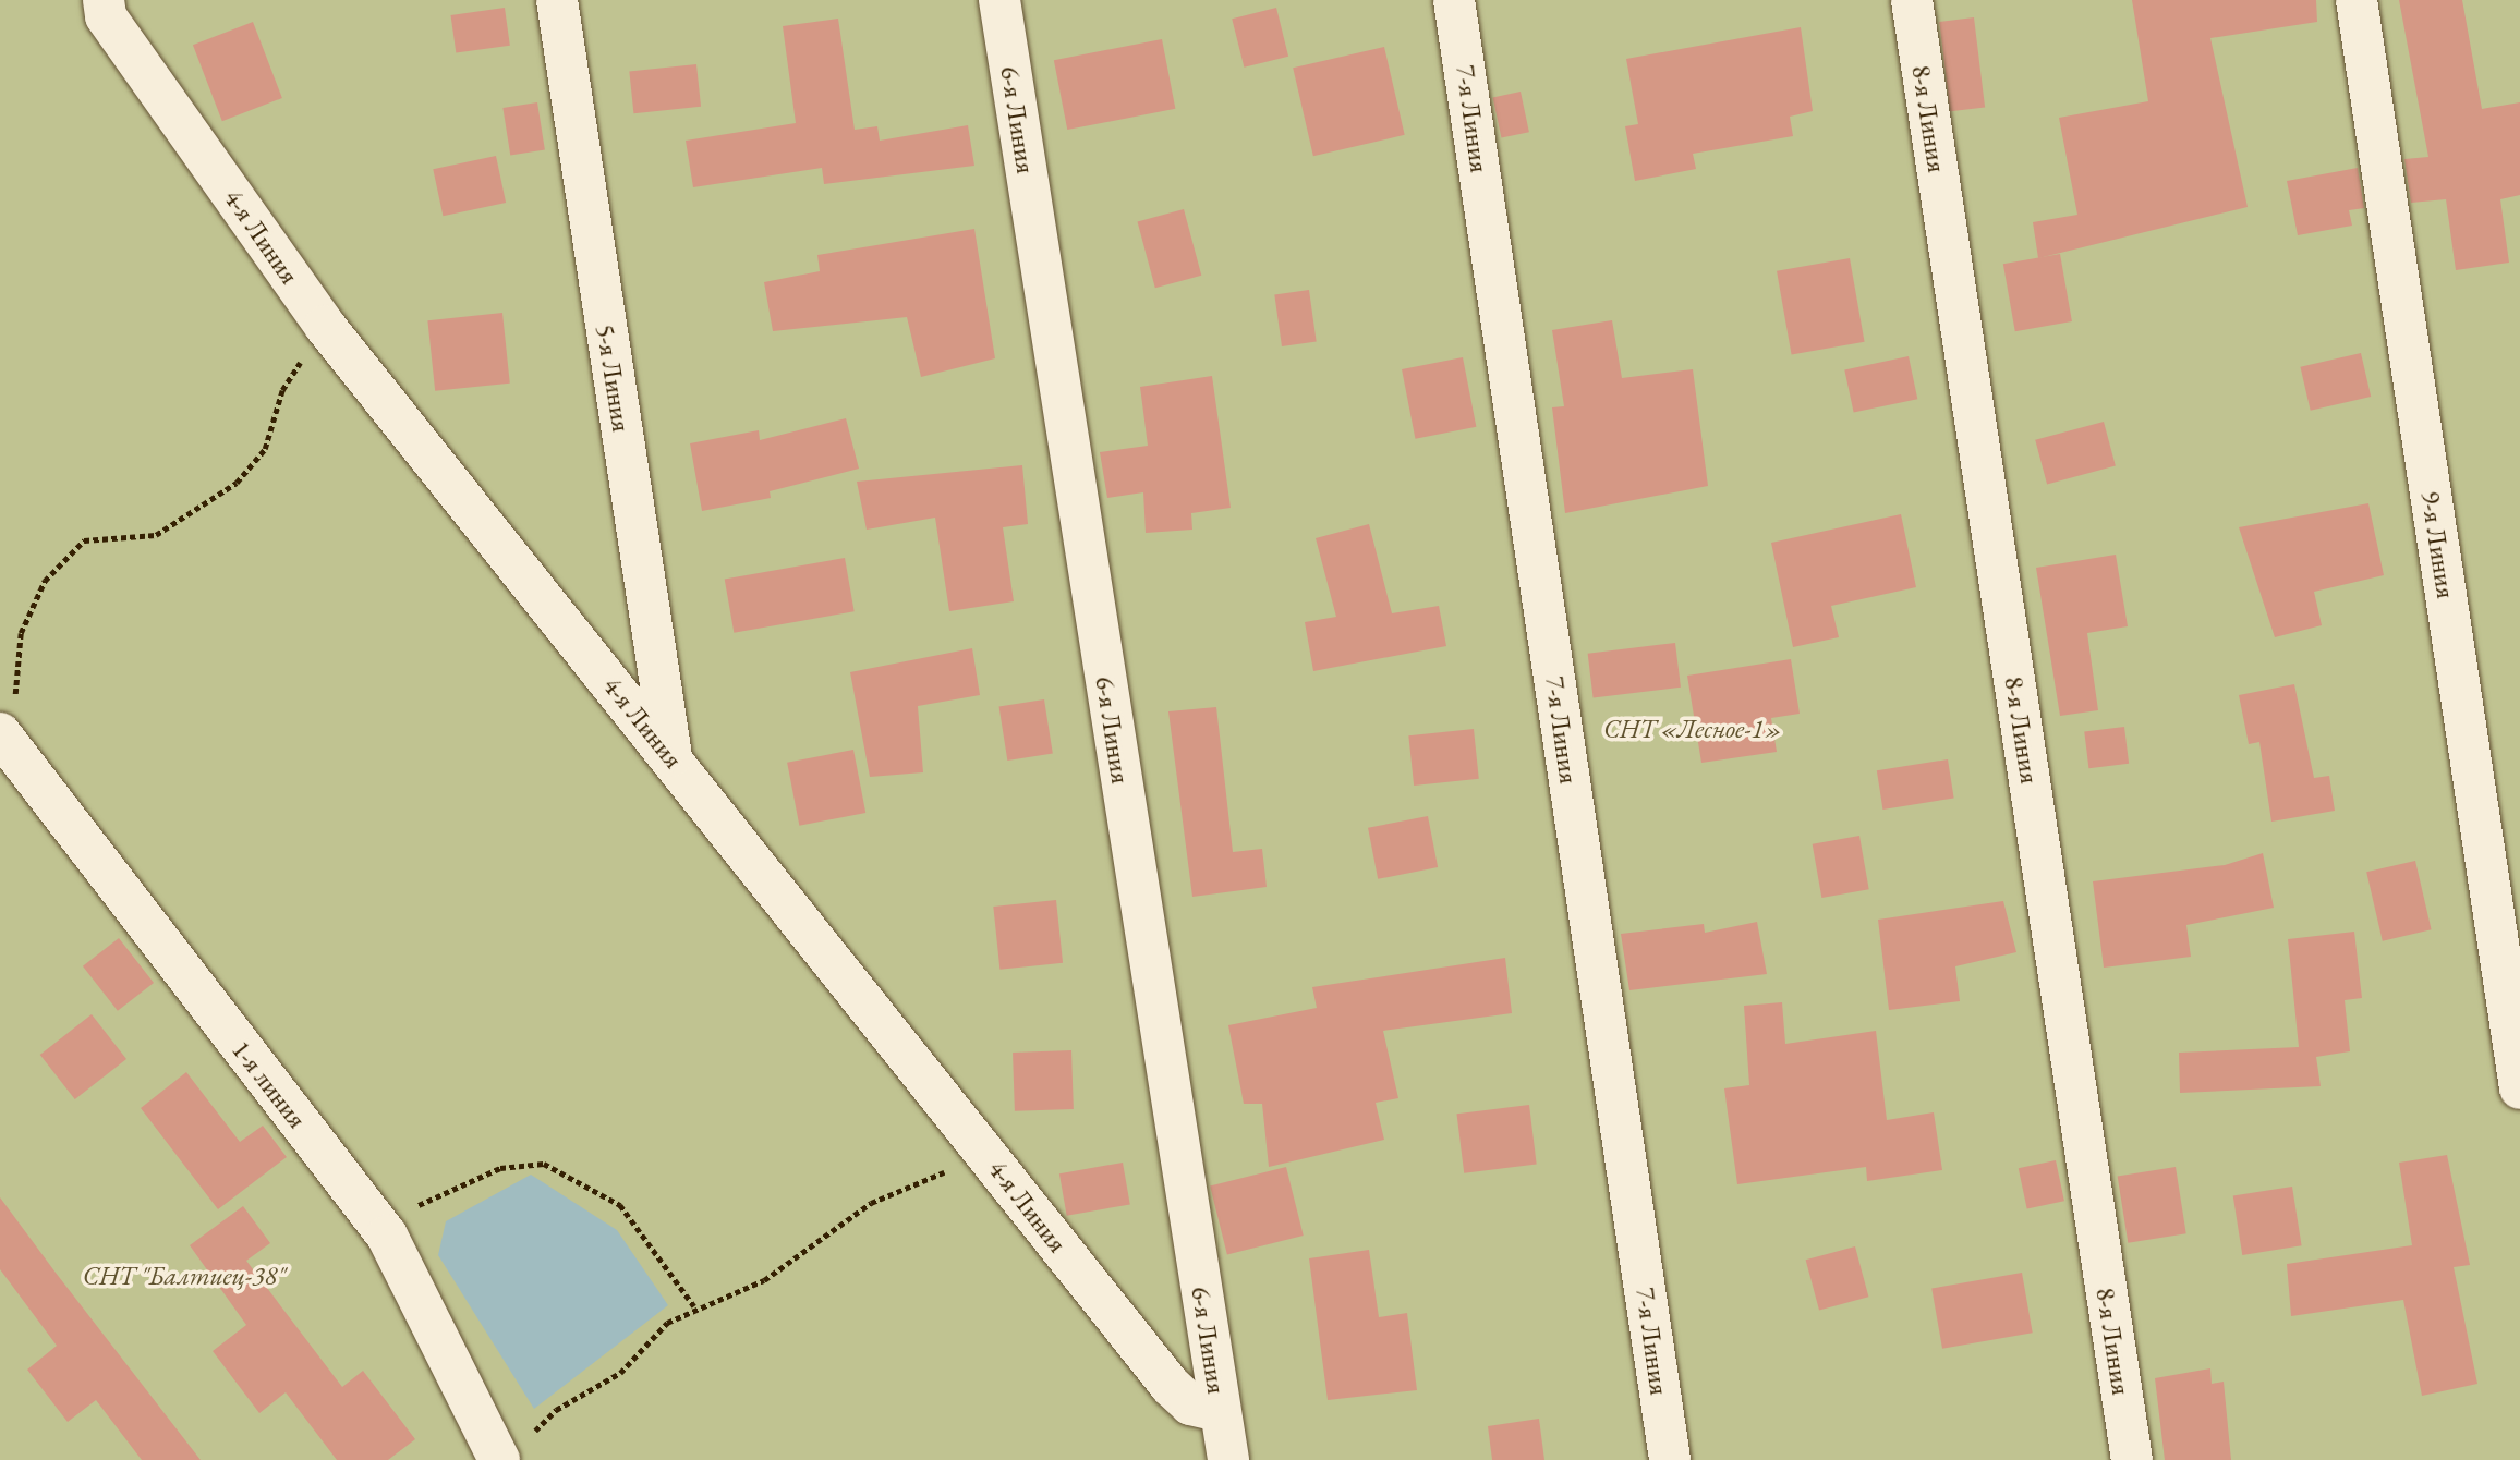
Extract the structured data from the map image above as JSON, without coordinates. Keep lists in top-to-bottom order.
{
  "streets": {
    "street": [
      "7-я Линия",
      "8-я Линия",
      "6-я Линия",
      "4-я Линия",
      "5-я Линия",
      "9-я Линия",
      "1-я линия"
    ]
  },
  "crossings": [
    ["6-я Линия", "4-я Линия"],
    ["4-я Линия", "5-я Линия"]
  ],
  "parks": ["СНТ «Лесное-1»", "СНТ \"Балтиец-38\""]
}
